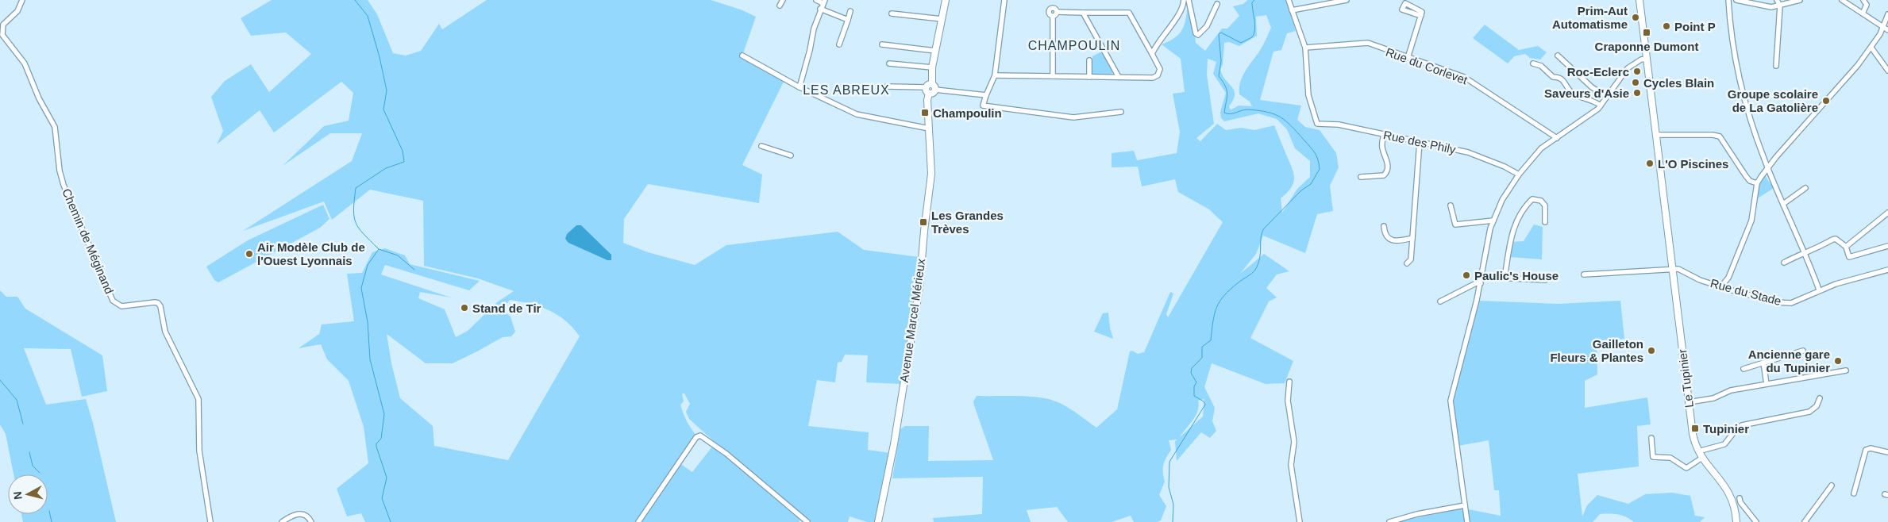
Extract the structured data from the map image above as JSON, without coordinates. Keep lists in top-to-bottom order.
{
  "streets": {
    "main road": ["Avenue Marcel Mérieux", "Le Tupinier"],
    "street": [
      "Rue du Corlevet",
      "Rue des Phily",
      "Chemin de Méginand",
      "Rue du Stade"
    ]
  },
  "crossings": [
    ["Rue du Corlevet", "Rue des Phily"],
    ["Rue du Stade", "Le Tupinier"]
  ],
  "districts": ["CHAMPOULIN", "LES ABREUX"],
  "places": {
    "other": [
      "Prim-Aut Automatisme",
      "Point P",
      "Roc-Eclerc",
      "Cycles Blain",
      "Saveurs d'Asie",
      "Groupe scolaire de La Gatolière",
      "L'O Piscines",
      "Air Modèle Club de l'Ouest Lyonnais",
      "Paulic's House",
      "Stand de Tir",
      "Gailleton Fleurs & Plantes",
      "Ancienne gare du Tupinier"
    ],
    "transit": [
      "Craponne Dumont",
      "Champoulin",
      "Les Grandes Trèves",
      "Tupinier"
    ]
  },
  "north": "left"
}
